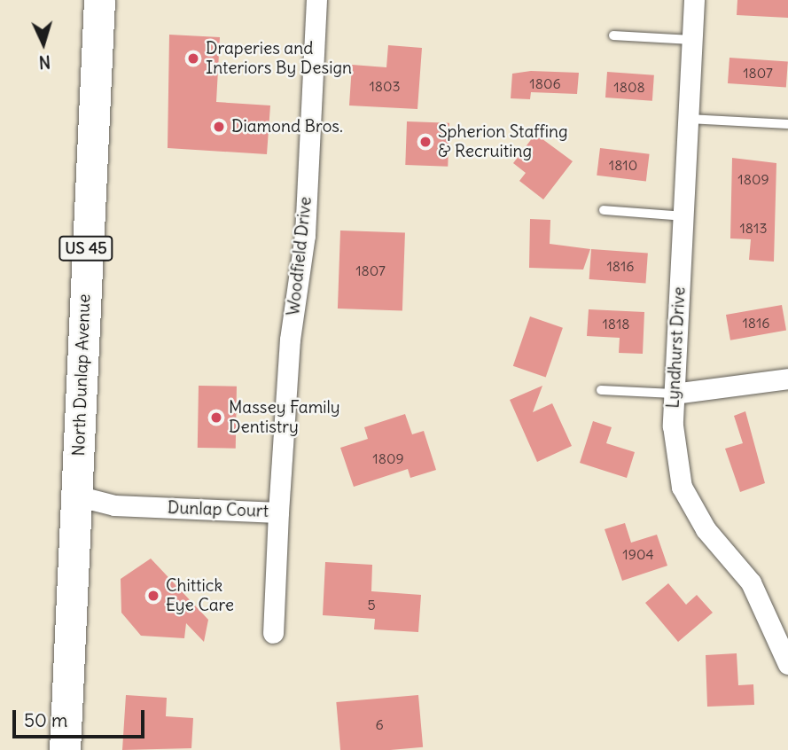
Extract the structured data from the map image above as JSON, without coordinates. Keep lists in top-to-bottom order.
{
  "streets": {
    "main road": ["US 45", "North Dunlap Avenue"],
    "street": ["Woodfield Drive", "Lyndhurst Drive", "Dunlap Court"]
  },
  "crossings": [
    ["Woodfield Drive", "Dunlap Court"],
    ["North Dunlap Avenue", "Dunlap Court"]
  ],
  "places": [
    "Draperies and Interiors By Design",
    "Diamond Bros.",
    "Spherion Staffing & Recruiting",
    "Massey Family Dentistry",
    "Chittick Eye Care"
  ],
  "house_numbers": [
    "1807",
    "1806",
    "1803",
    "1808",
    "1810",
    "1809",
    "1813",
    "1816",
    "1807",
    "1816",
    "1818",
    "1809",
    "1904",
    "5",
    "6"
  ],
  "scale_bar": "50 m",
  "north": "bottom"
}
